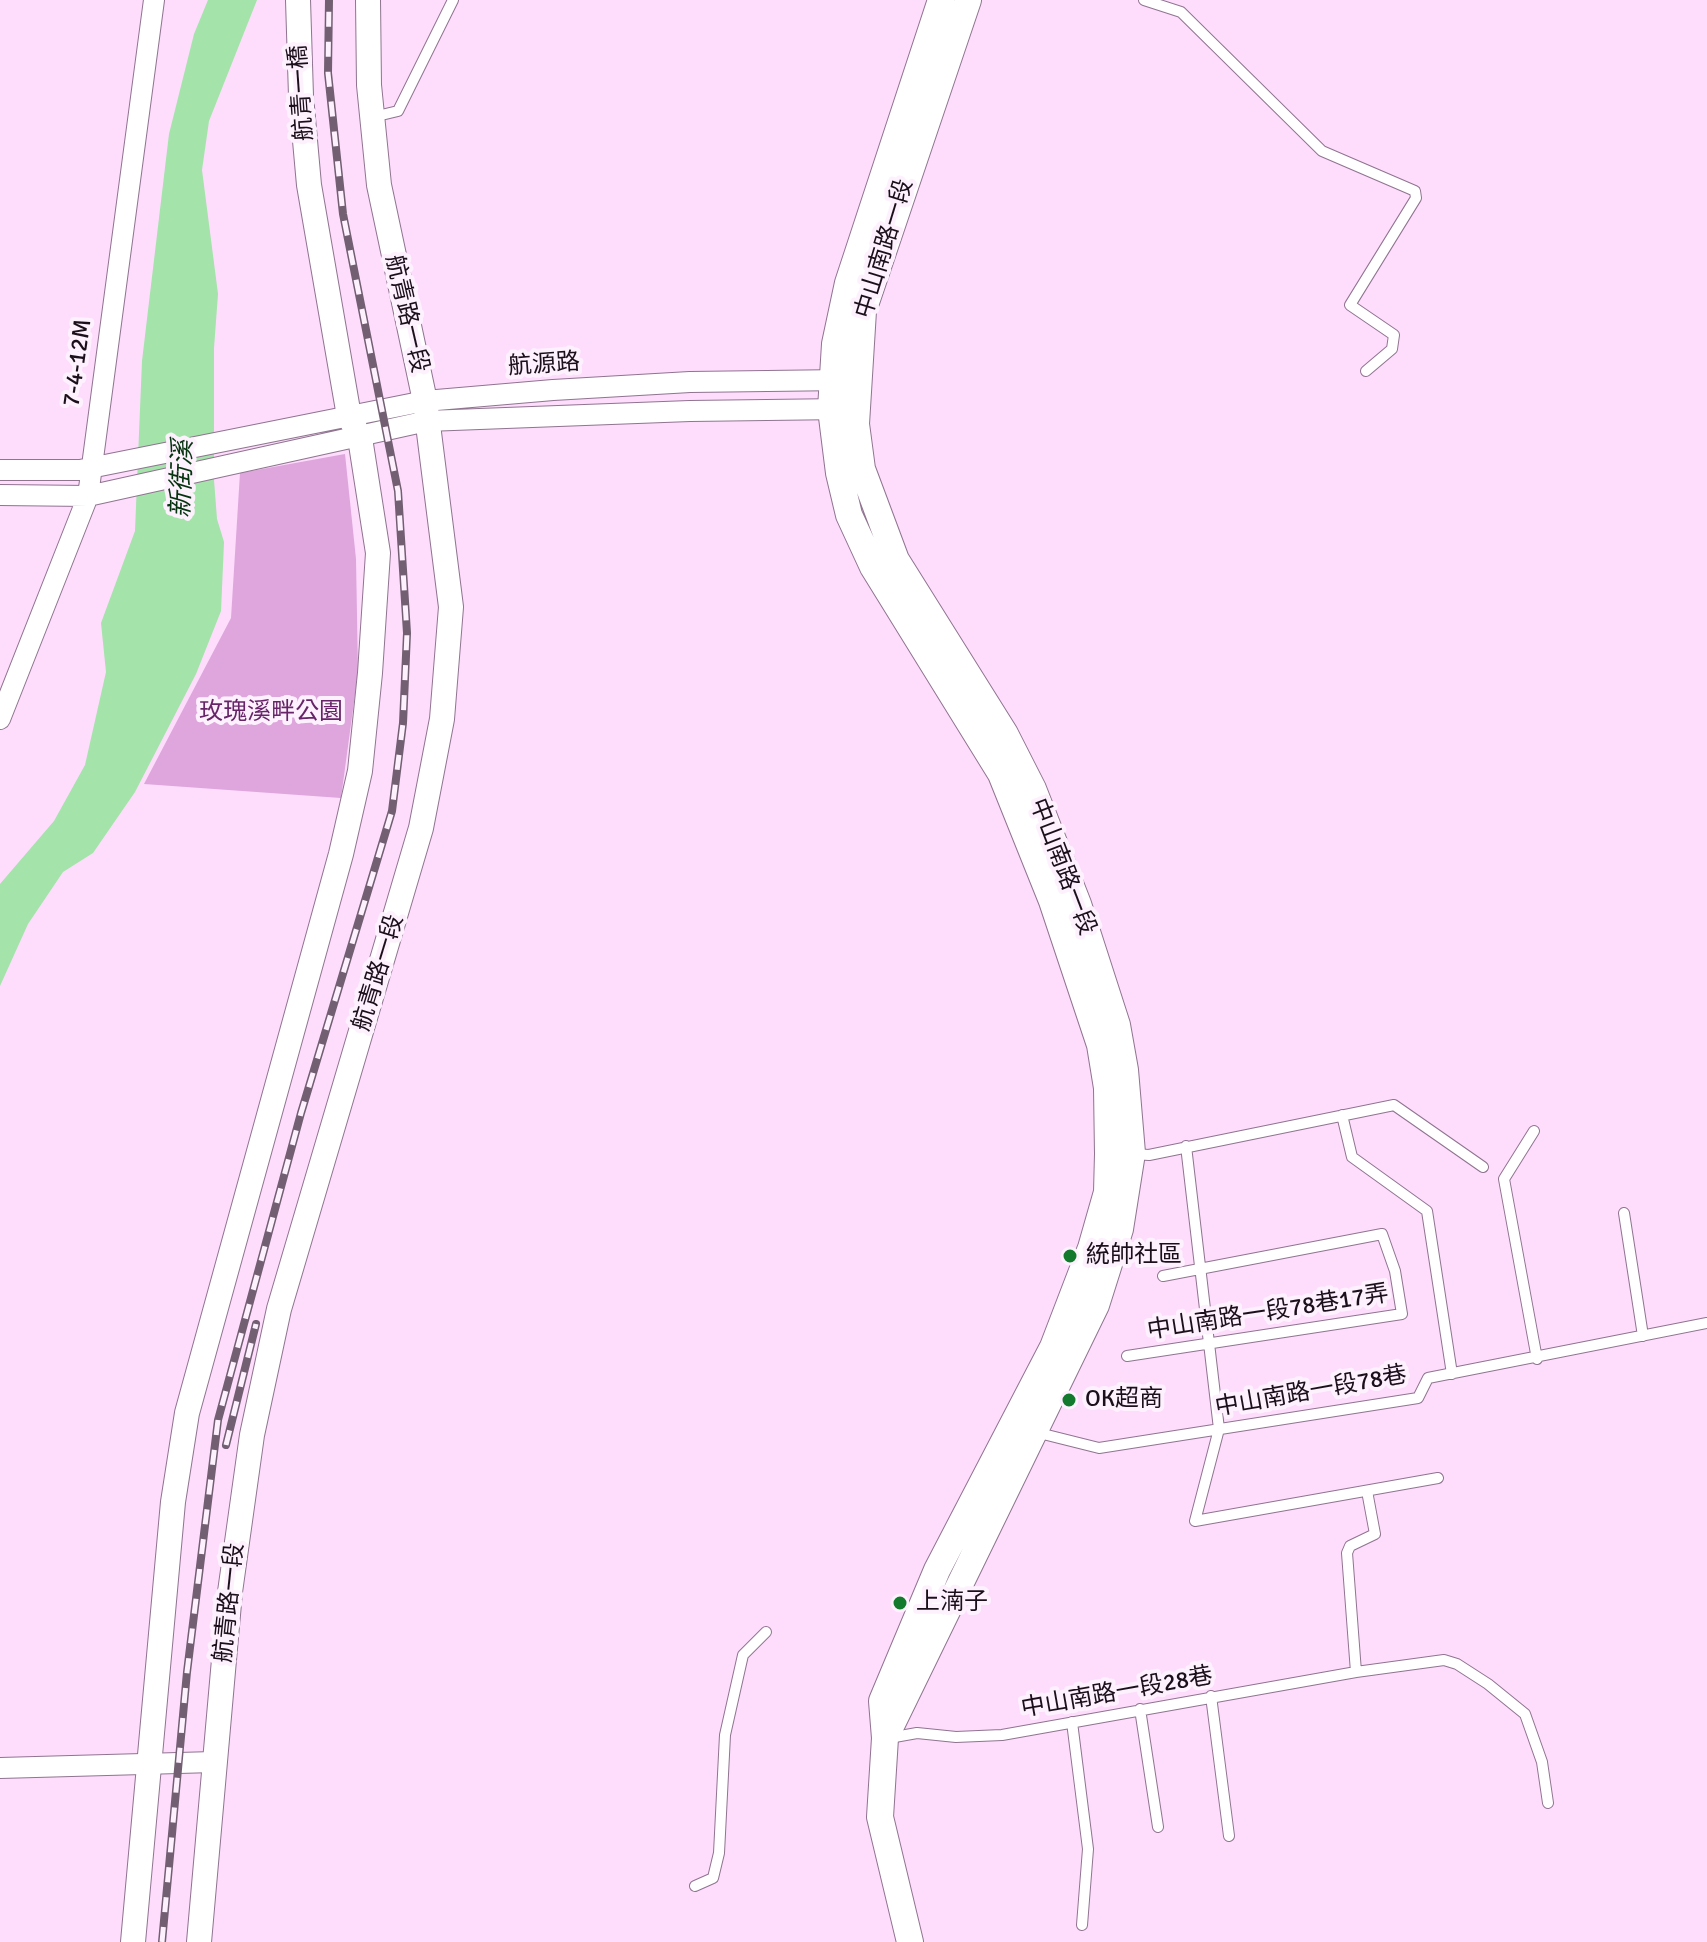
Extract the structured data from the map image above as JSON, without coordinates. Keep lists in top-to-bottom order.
{
  "streets": {
    "main road": ["中山南路一段"],
    "street": [
      "航青一橋",
      "航青路一段",
      "7-4-12M",
      "航源路"
    ],
    "lane": ["中山南路一段78巷17弄", "中山南路一段78巷", "中山南路一段28巷"]
  },
  "crossings": [
    ["航青一橋", "航源路"],
    ["中山南路一段", "航源路"],
    ["中山南路一段", "中山南路一段78巷"],
    ["中山南路一段", "中山南路一段28巷"],
    ["航青路一段", "航源路"],
    ["7-4-12M", "航源路"]
  ],
  "water": ["新街溪"],
  "parks": ["玫瑰溪畔公園"],
  "places": ["統帥社區", "OK超商", "上湳子"]
}
